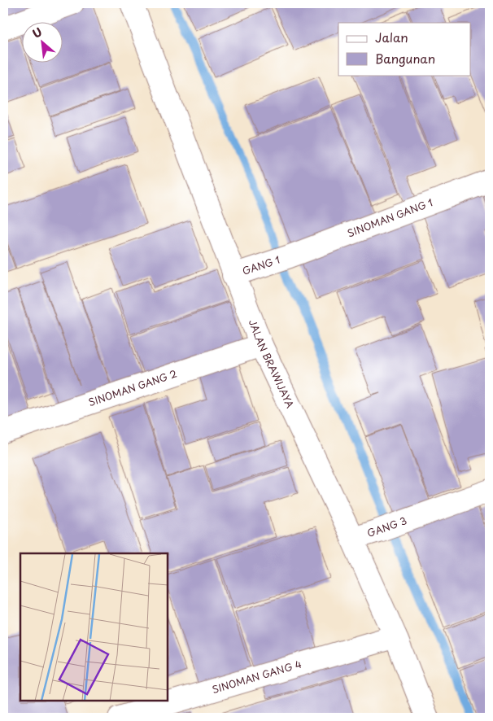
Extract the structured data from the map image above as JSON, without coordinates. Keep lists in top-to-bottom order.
{
  "streets": {
    "street": [
      "SINOMAN GANG 1",
      "GANG 1",
      "JALAN BRAWIJAYA",
      "SINOMAN GANG 2",
      "GANG 3",
      "SINOMAN GANG 4"
    ]
  },
  "crossings": [
    ["SINOMAN GANG 1", "GANG 1"],
    ["GANG 1", "JALAN BRAWIJAYA"],
    ["JALAN BRAWIJAYA", "SINOMAN GANG 2"],
    ["JALAN BRAWIJAYA", "GANG 3"],
    ["JALAN BRAWIJAYA", "SINOMAN GANG 4"]
  ],
  "legend": ["Jalan", "Bangunan"],
  "north": "top left"
}
